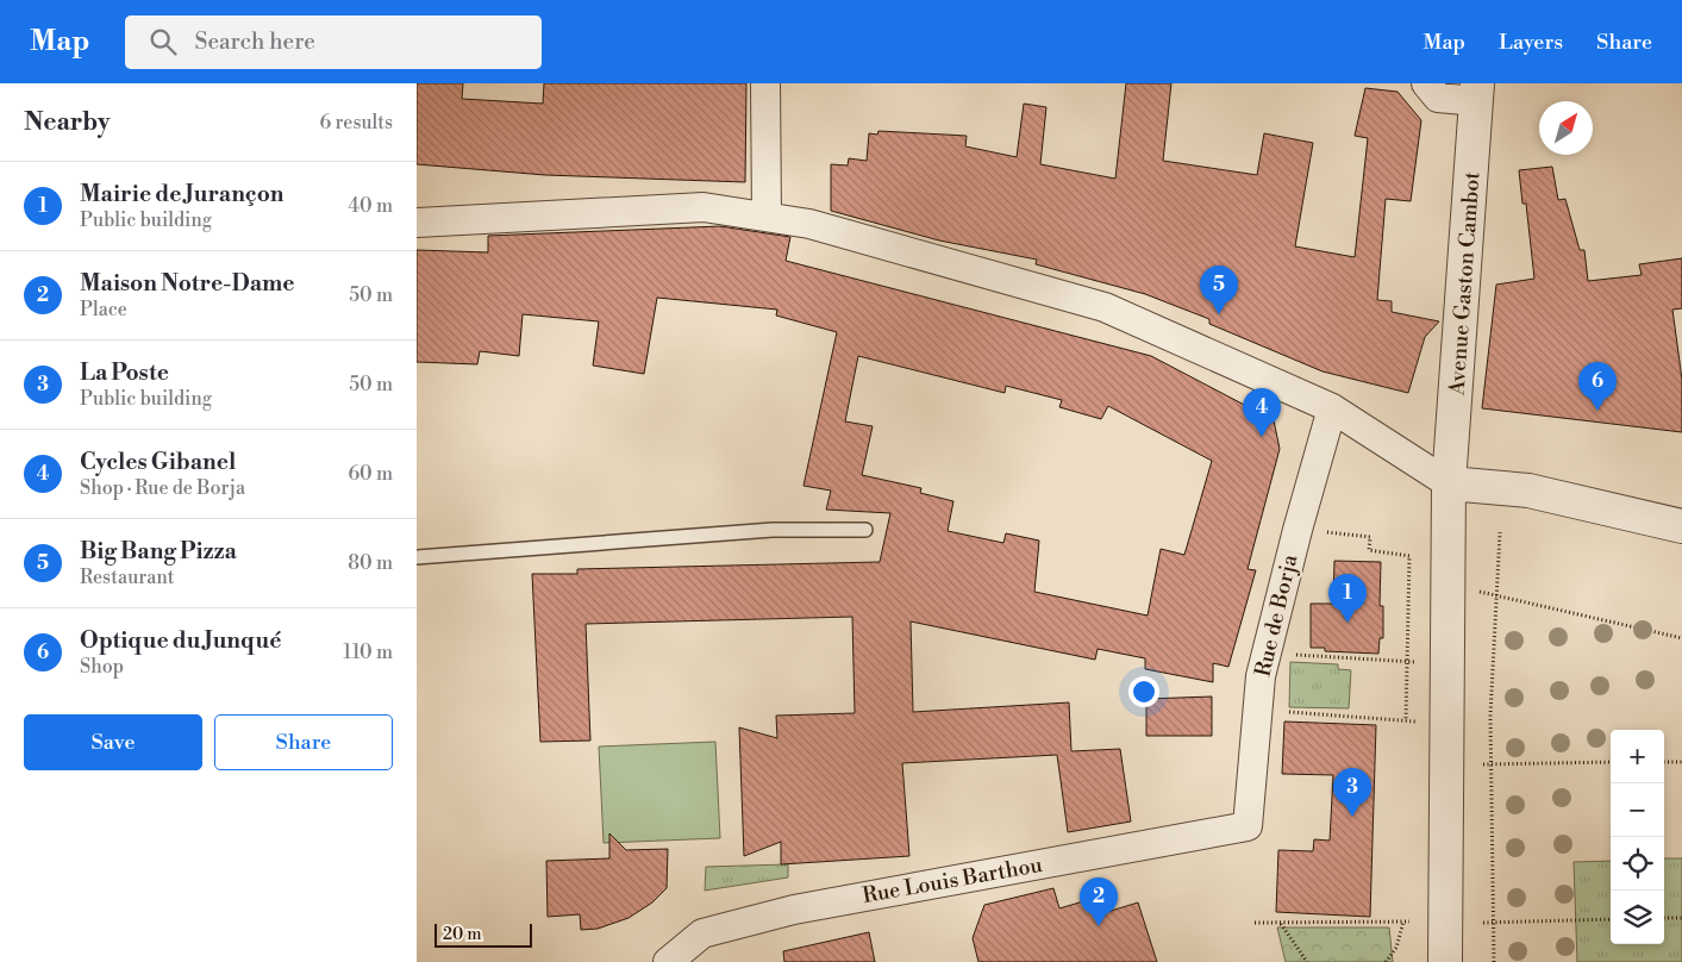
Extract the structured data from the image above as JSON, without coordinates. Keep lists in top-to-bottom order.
{
  "streets": {
    "street": ["Avenue Gaston Cambot", "Rue de Borja", "Rue Louis Barthou"]
  },
  "crossings": [
    ["Rue de Borja", "Rue Louis Barthou"]
  ],
  "scale_bar": "20 m",
  "north": "top right",
  "page": {
    "header": "Map",
    "search": "Search here",
    "nav": ["Map", "Layers", "Share"],
    "heading": ["Nearby", "6 results"],
    "list": [
      {
        "mark": "1",
        "name": "Mairie de Jurançon",
        "note": "Public building",
        "value": "40 m"
      },
      {
        "mark": "2",
        "name": "Maison Notre-Dame",
        "note": "Place",
        "value": "50 m"
      },
      {
        "mark": "3",
        "name": "La Poste",
        "note": "Public building",
        "value": "50 m"
      },
      {
        "mark": "4",
        "name": "Cycles Gibanel",
        "note": "Shop · Rue de Borja",
        "value": "60 m"
      },
      {
        "mark": "5",
        "name": "Big Bang Pizza",
        "note": "Restaurant",
        "value": "80 m"
      },
      {
        "mark": "6",
        "name": "Optique du Junqué",
        "note": "Shop",
        "value": "110 m"
      }
    ],
    "pins": [
      "5",
      "6",
      "4",
      "1",
      "3",
      "2"
    ],
    "buttons": ["Save", "Share"],
    "map_buttons": ["+", "−"],
    "scale": "20 m"
  }
}
